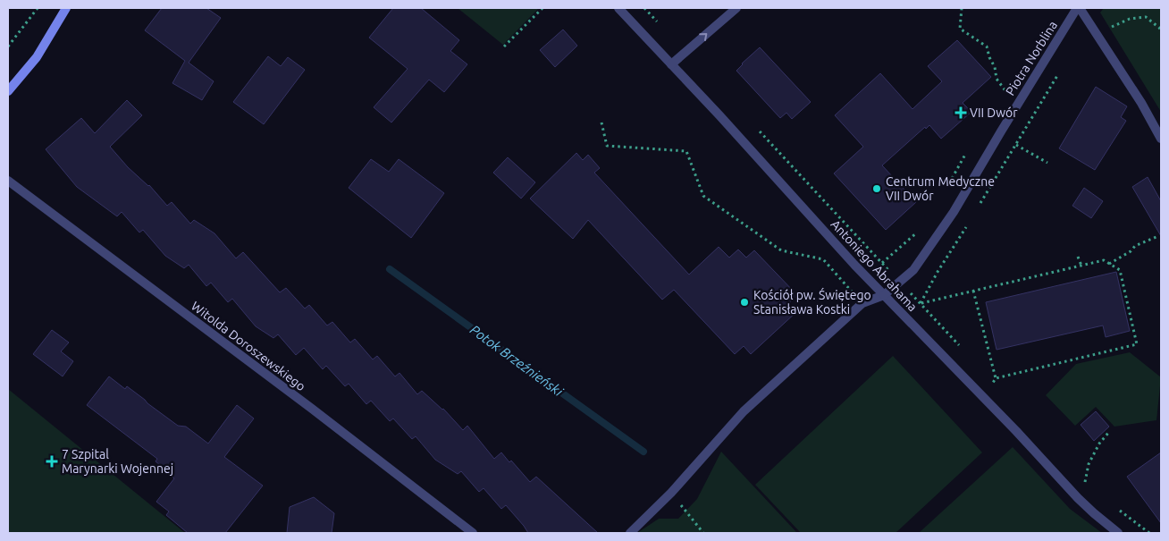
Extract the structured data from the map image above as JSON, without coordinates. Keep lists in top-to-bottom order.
{
  "streets": {
    "street": ["Piotra Norblina", "Antoniego Abrahama", "Witolda Doroszewskiego"]
  },
  "crossings": [
    ["Piotra Norblina", "Antoniego Abrahama"]
  ],
  "water": ["Potok Brzeźnieński"],
  "places": {
    "health": ["VII Dwór", "7 Szpital Marynarki Wojennej"],
    "other": ["Centrum Medyczne VII Dwór", "Kościół pw. Świętego Stanisława Kostki"]
  }
}
